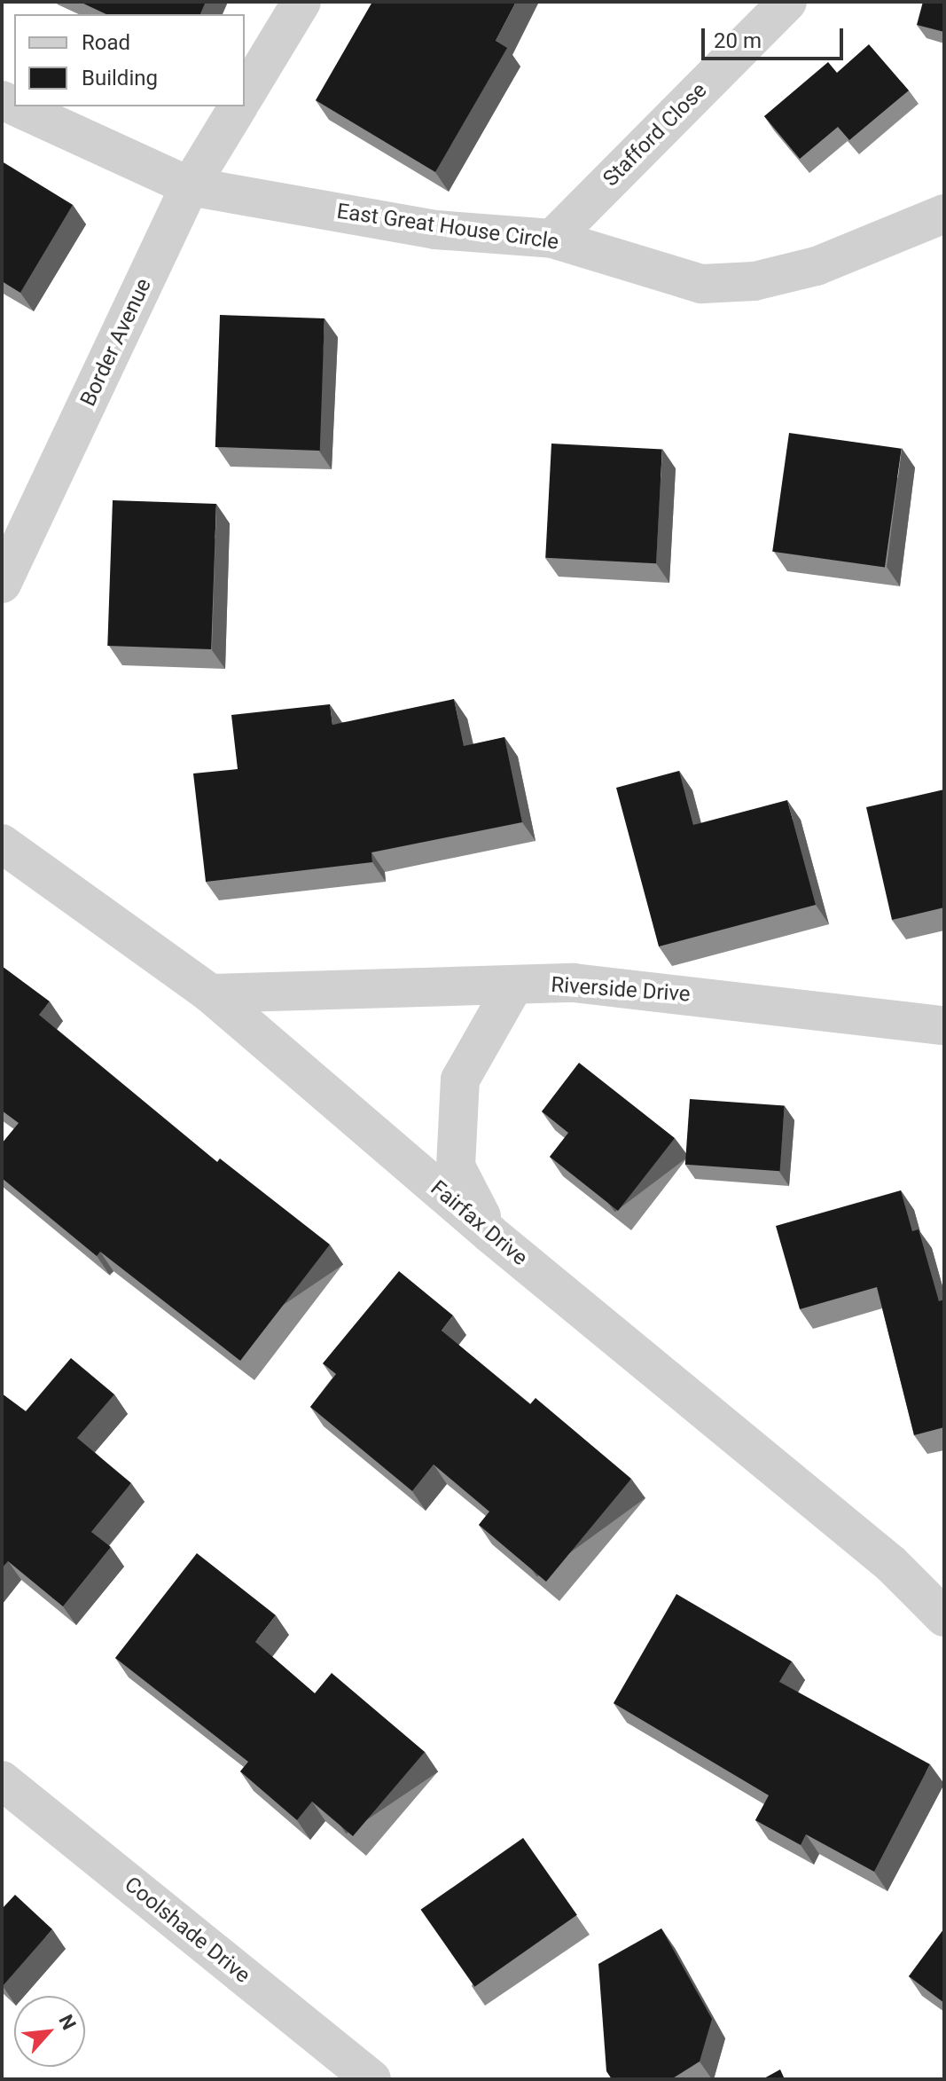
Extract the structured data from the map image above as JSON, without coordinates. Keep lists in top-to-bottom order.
{
  "streets": {
    "street": [
      "Stafford Close",
      "East Great House Circle",
      "Border Avenue",
      "Riverside Drive",
      "Fairfax Drive",
      "Coolshade Drive"
    ]
  },
  "crossings": [
    ["Stafford Close", "East Great House Circle"],
    ["East Great House Circle", "Border Avenue"],
    ["Riverside Drive", "Fairfax Drive"]
  ],
  "legend": ["Road", "Building"],
  "scale_bar": "20 m",
  "north": "top right"
}
